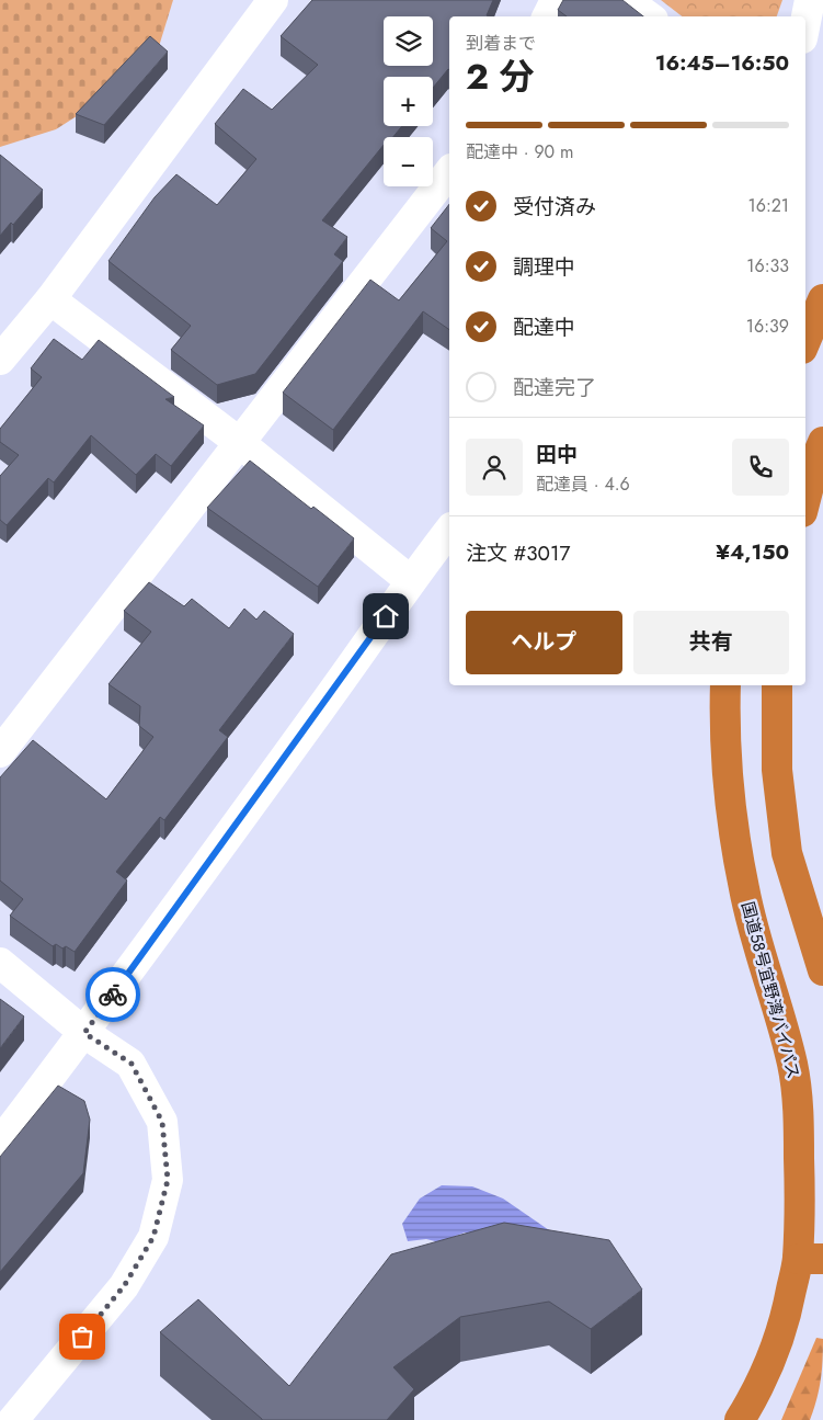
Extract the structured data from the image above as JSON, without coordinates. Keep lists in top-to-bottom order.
{
  "streets": {
    "highway": ["国道58号宜野湾バイパス"]
  },
  "page": {
    "map_buttons": ["+", "−"],
    "heading": ["2 分", "到着まで", "16:45–16:50"],
    "panel": [
      "田中",
      "配達員 · 4.6",
      "注文 #3017",
      "¥4,150"
    ],
    "bar": "配達中 · 90 m",
    "list": [
      ["受付済み", "16:21"],
      ["調理中", "16:33"],
      ["配達中", "16:39"],
      "配達完了"
    ],
    "buttons": ["ヘルプ", "共有"]
  }
}
